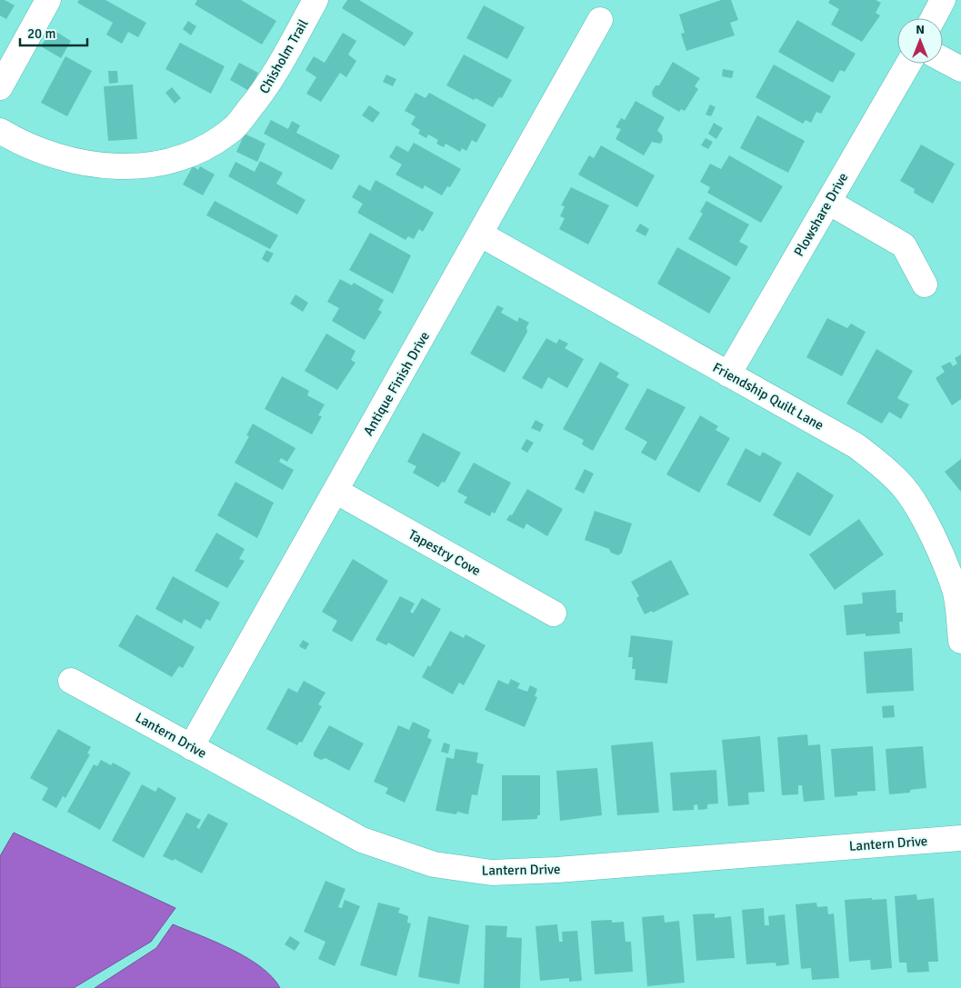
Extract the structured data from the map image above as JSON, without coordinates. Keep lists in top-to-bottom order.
{
  "streets": {
    "street": [
      "Chisholm Trail",
      "Plowshare Drive",
      "Antique Finish Drive",
      "Friendship Quilt Lane",
      "Tapestry Cove",
      "Lantern Drive"
    ]
  },
  "crossings": [
    ["Plowshare Drive", "Friendship Quilt Lane"],
    ["Antique Finish Drive", "Friendship Quilt Lane"],
    ["Antique Finish Drive", "Tapestry Cove"],
    ["Antique Finish Drive", "Lantern Drive"]
  ],
  "scale_bar": "20 m",
  "north": "top"
}
